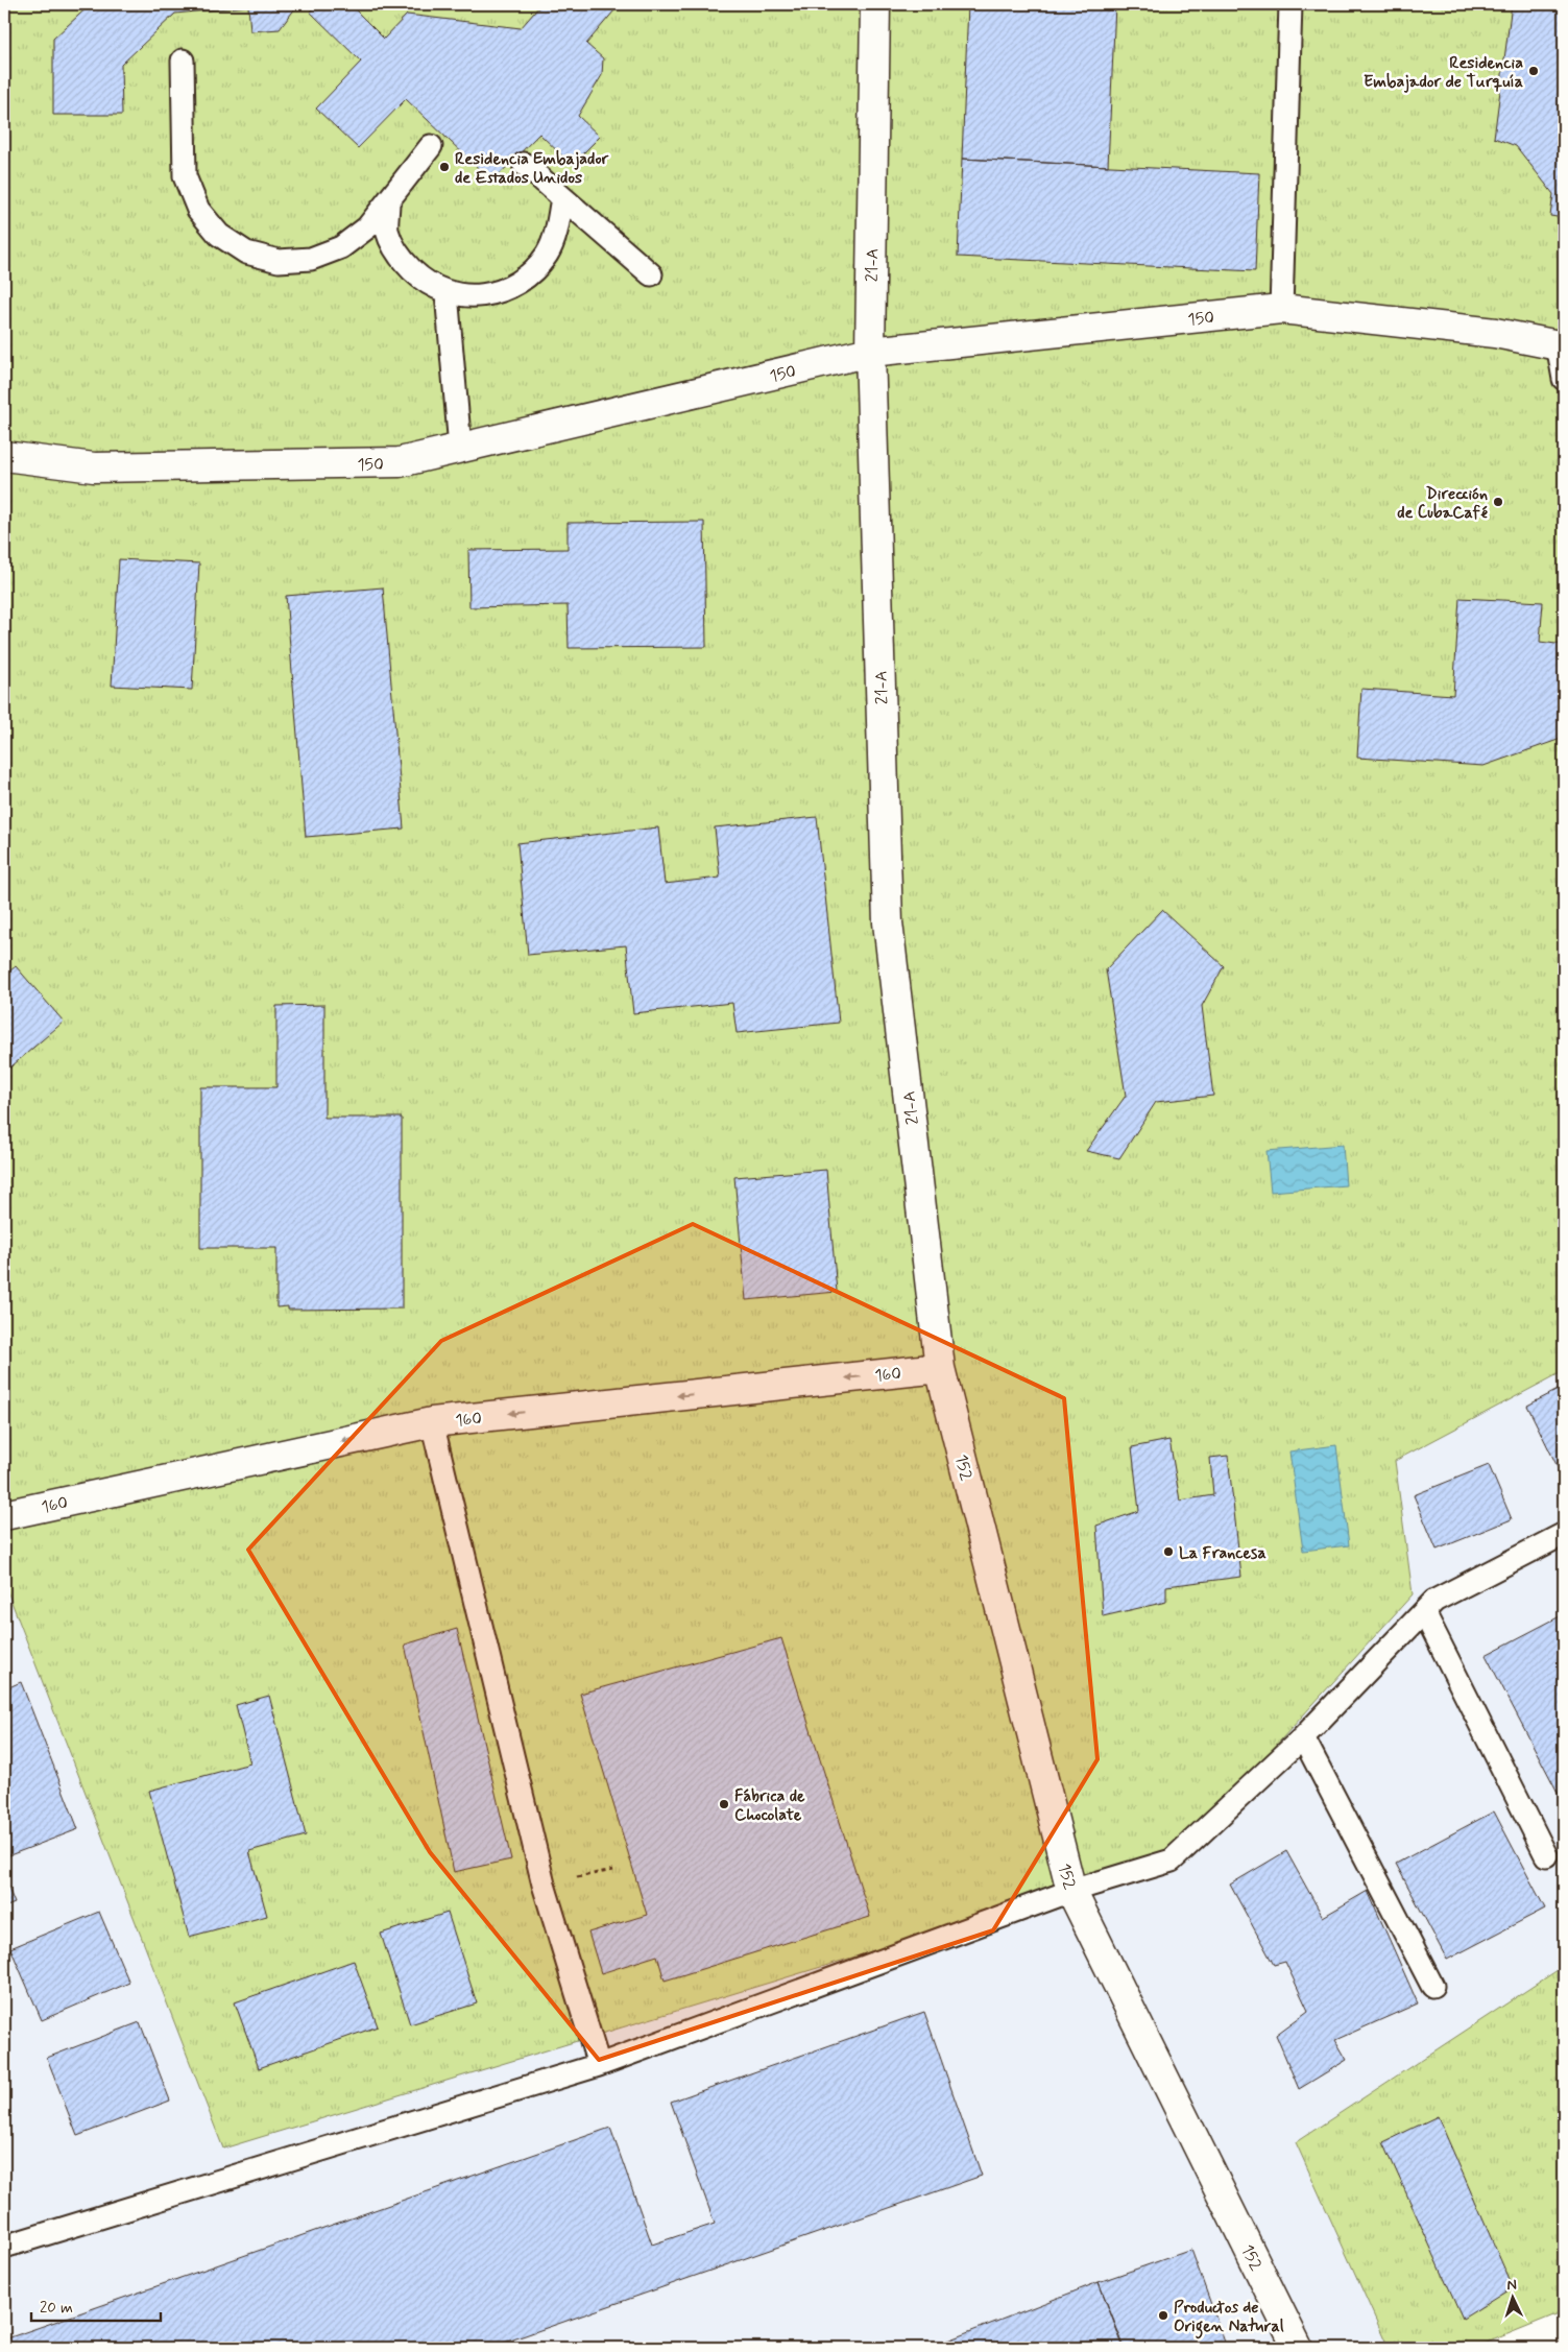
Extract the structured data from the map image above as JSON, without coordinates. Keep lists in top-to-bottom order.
{
  "streets": {
    "street": [
      "21-A",
      "150",
      "160",
      "152"
    ]
  },
  "crossings": [
    ["21-A", "150"],
    ["21-A", "160"],
    ["21-A", "152"],
    ["160", "152"]
  ],
  "one_way": ["160"],
  "places": [
    "Residencia Embajador de Turquía",
    "Residencia Embajador de Estados Unidos",
    "Dirección de CubaCafé",
    "La Francesa",
    "Fábrica de Chocolate",
    "Productos de Origen Natural"
  ],
  "scale_bar": "20 m",
  "north": "top"
}
